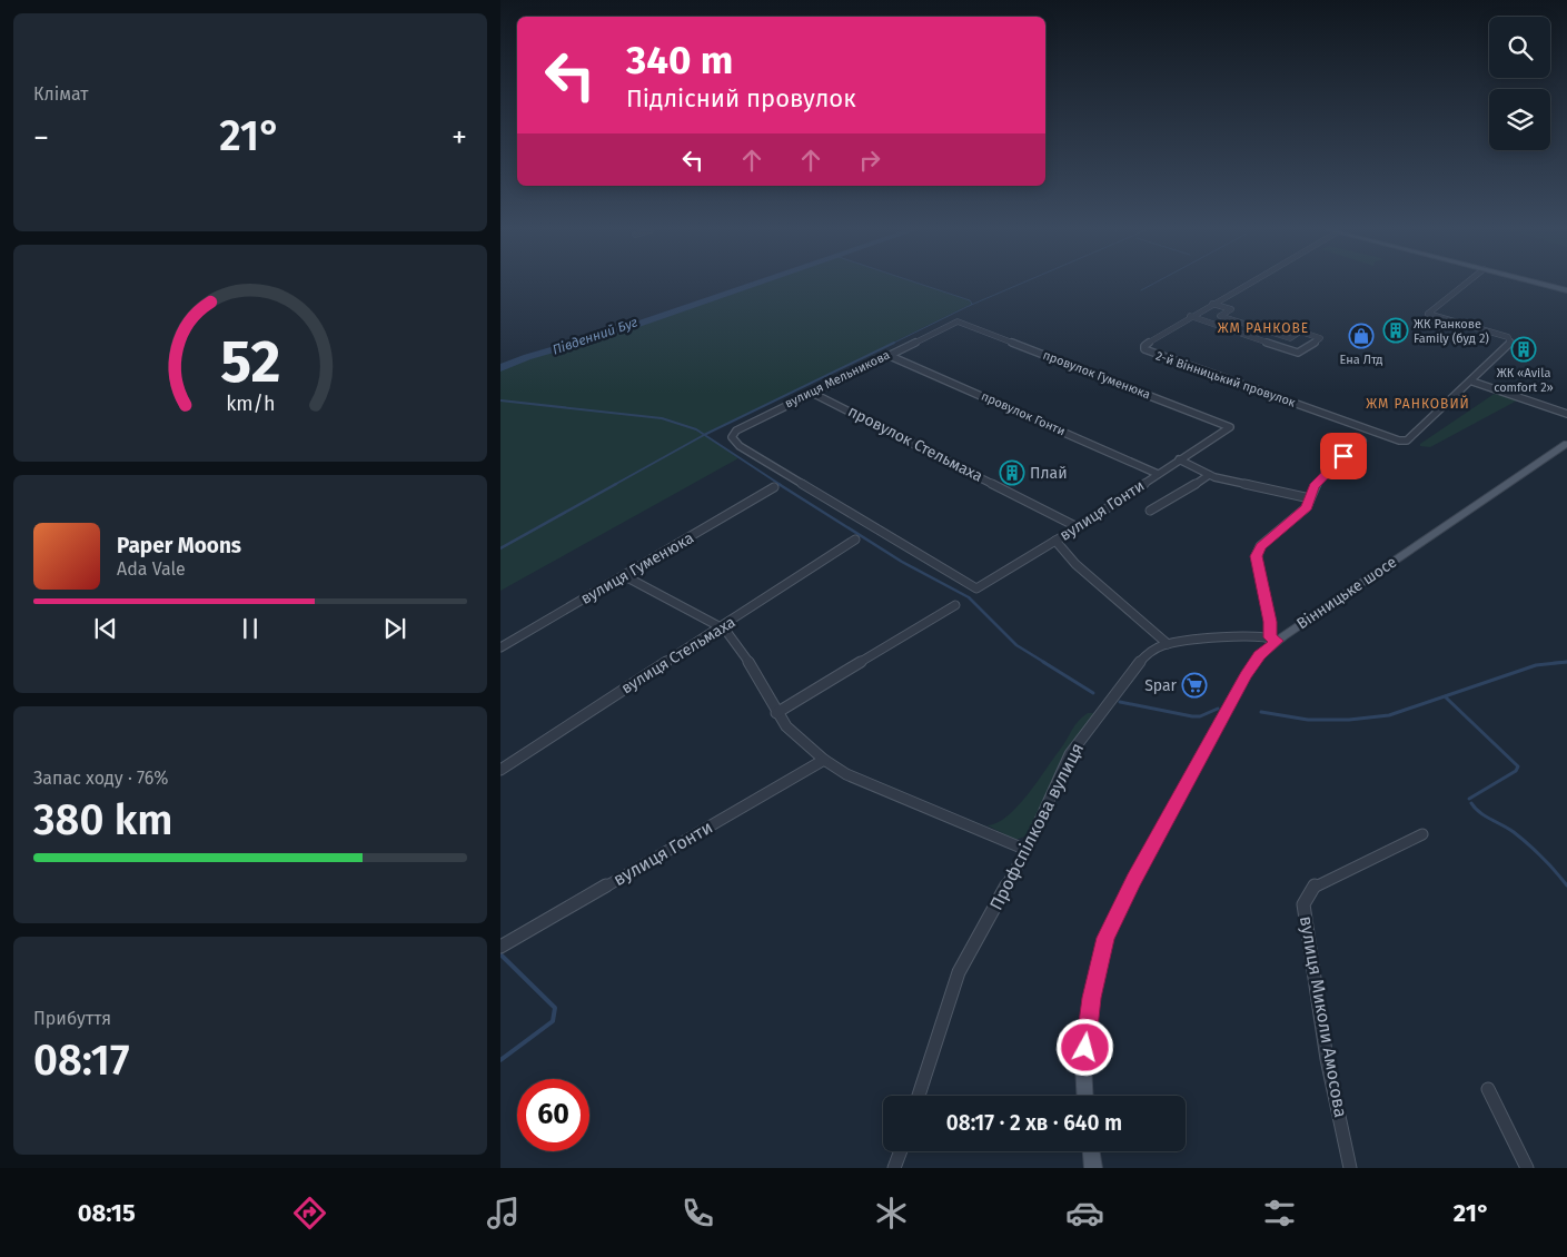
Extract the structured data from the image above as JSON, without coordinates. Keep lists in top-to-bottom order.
{
  "streets": {
    "main road": ["Вінницьке шосе"],
    "street": [
      "провулок Гуменюка",
      "вулиця Мельникова",
      "2-й Вінницький провулок",
      "провулок Гонти",
      "провулок Стельмаха",
      "вулиця Гонти",
      "вулиця Гуменюка",
      "вулиця Стельмаха",
      "Профспілкова вулиця",
      "вулиця Миколи Амосова"
    ]
  },
  "crossings": [
    ["провулок Гуменюка", "вулиця Мельникова"],
    ["провулок Гуменюка", "вулиця Гонти"],
    ["вулиця Мельникова", "провулок Гонти"],
    ["вулиця Мельникова", "провулок Стельмаха"],
    ["вулиця Мельникова", "вулиця Гонти"],
    ["провулок Гонти", "вулиця Гонти"],
    ["провулок Стельмаха", "вулиця Гонти"],
    ["Вінницьке шосе", "Профспілкова вулиця"]
  ],
  "districts": ["ЖМ РАНКОВЕ", "ЖМ РАНКОВИЙ"],
  "water": ["Південний Буг"],
  "places": {
    "building": ["ЖК Ранкове Family (буд 2)", "ЖК «Avila comfort 2»", "Плай"],
    "shop": ["Ена Лтд"],
    "supermarket": ["Spar"]
  },
  "page": {
    "tile": [
      "Клімат",
      ["Запас ходу · 76%", "380 km"],
      ["Прибуття", "08:17"]
    ],
    "turn": ["340 m", "Підлісний провулок"],
    "heat": ["−", "21°", "+"],
    "song": ["Paper Moons", "Ada Vale"],
    "limit": "60",
    "trip": "08:17 · 2 хв · 640 m",
    "tabs": ["08:15", "21°"],
    "gauge": ["52", "km/h"]
  }
}
